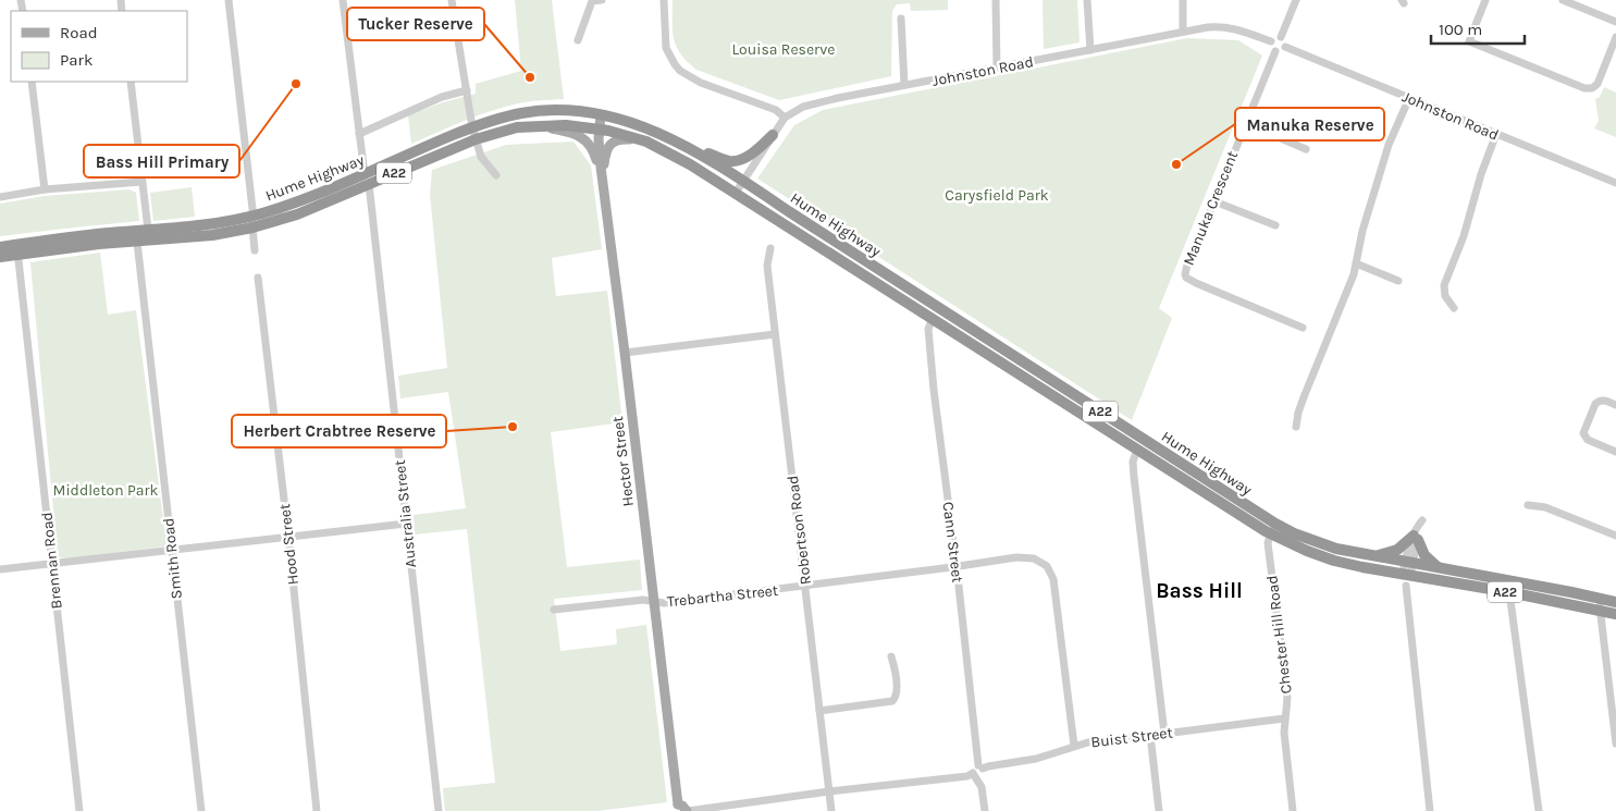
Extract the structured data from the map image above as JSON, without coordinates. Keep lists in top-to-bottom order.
{
  "streets": {
    "highway": ["A22", "Hume Highway"],
    "main road": ["Hector Street"],
    "street": [
      "Johnston Road",
      "Manuka Crescent",
      "Australia Street",
      "Robertson Road",
      "Cann Street",
      "Hood Street",
      "Smith Road",
      "Brennan Road",
      "Trebartha Street",
      "Chester Hill Road",
      "Buist Street"
    ]
  },
  "crossings": [
    ["Johnston Road", "Hume Highway"],
    ["Johnston Road", "Manuka Crescent"],
    ["Hume Highway", "Hector Street"],
    ["Hume Highway", "Australia Street"],
    ["Hume Highway", "Cann Street"],
    ["Hume Highway", "Smith Road"],
    ["Hume Highway", "Brennan Road"],
    ["Hume Highway", "Chester Hill Road"],
    ["Hector Street", "Trebartha Street"],
    ["Robertson Road", "Trebartha Street"],
    ["Cann Street", "Trebartha Street"],
    ["Cann Street", "Buist Street"],
    ["Trebartha Street", "Buist Street"],
    ["Chester Hill Road", "Buist Street"]
  ],
  "districts": ["Bass Hill"],
  "parks": ["Louisa Reserve", "Carysfield Park", "Middleton Park"],
  "places": [
    "Tucker Reserve",
    "Bass Hill Primary",
    "Manuka Reserve",
    "Herbert Crabtree Reserve"
  ],
  "legend": ["Road", "Park"],
  "scale_bar": "100 m"
}
